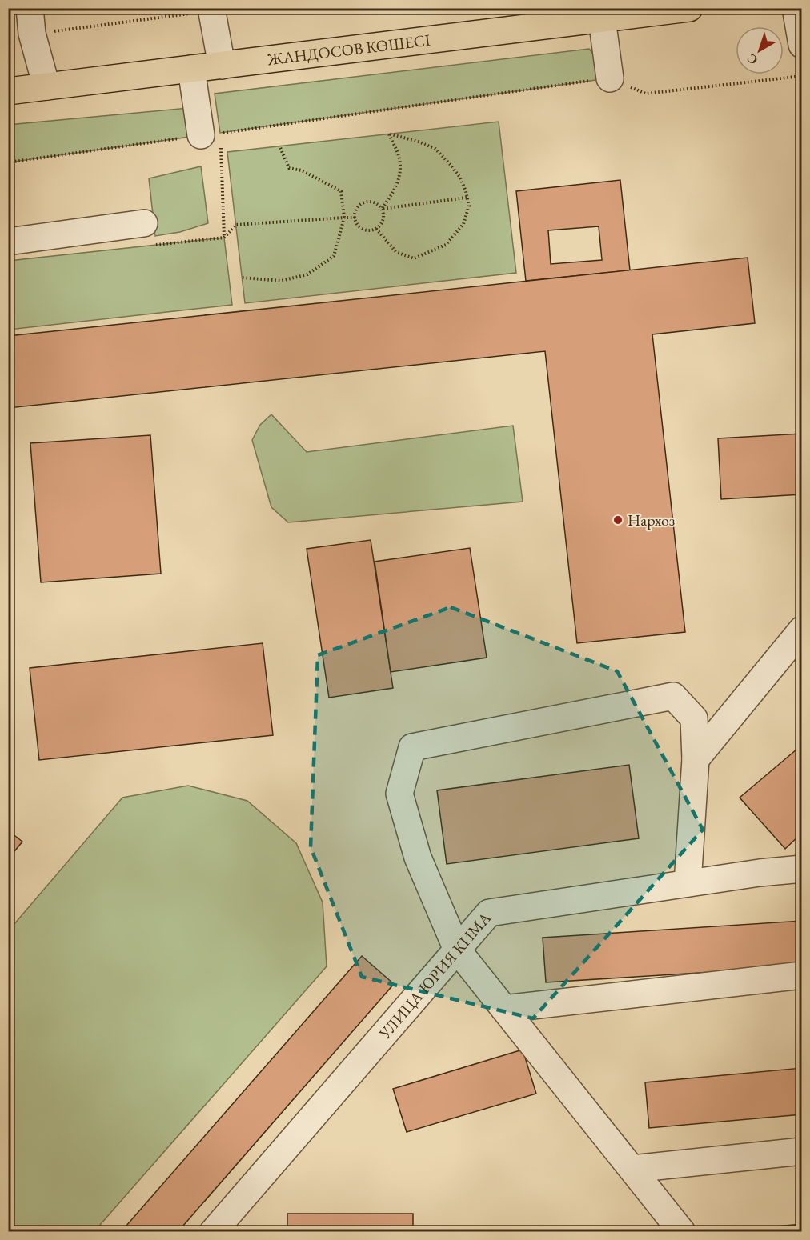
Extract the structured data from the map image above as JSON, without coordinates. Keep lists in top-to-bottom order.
{
  "streets": {
    "main road": ["ЖАНДОСОВ КӨШЕСІ"],
    "street": ["УЛИЦА ЮРИЯ КИМА"]
  },
  "places": ["Нархоз"],
  "north": "bottom left"
}
